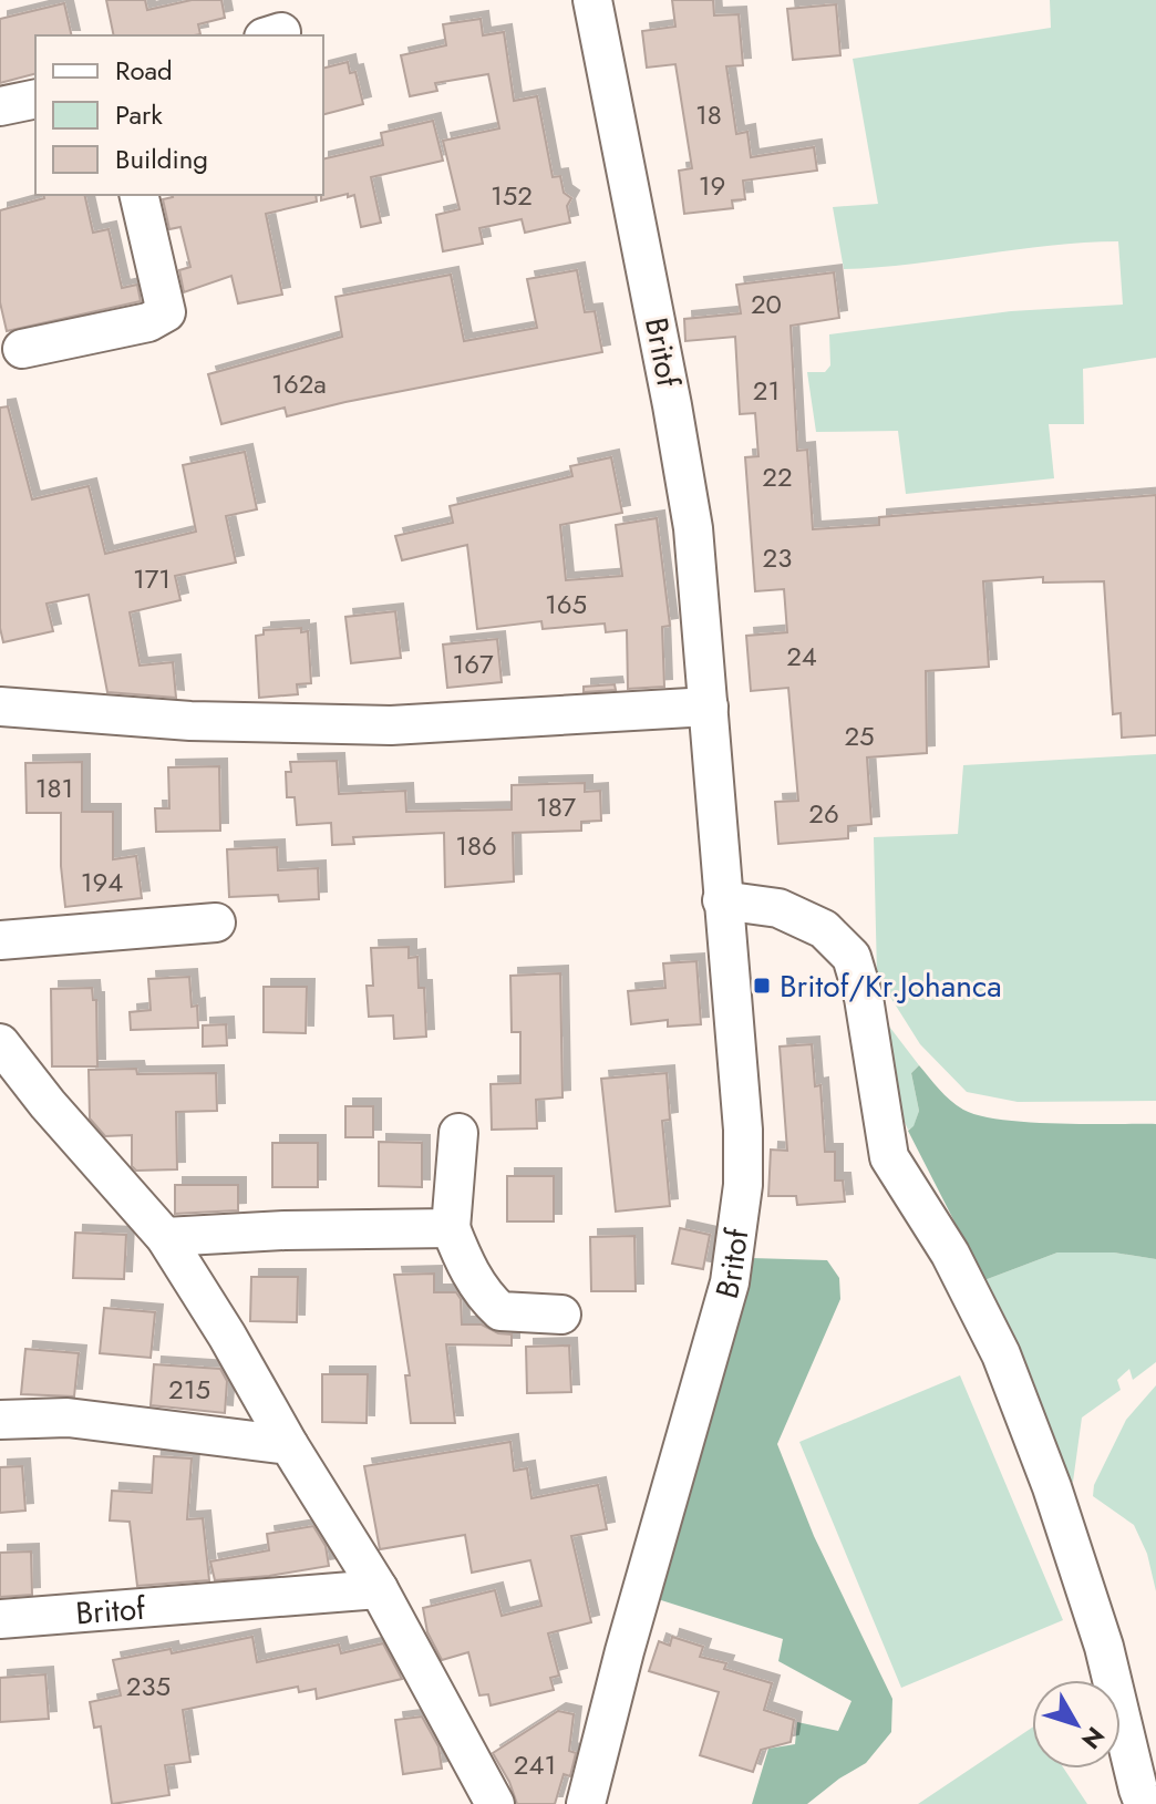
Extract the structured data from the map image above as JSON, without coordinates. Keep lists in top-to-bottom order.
{
  "streets": {
    "street": ["Britof"]
  },
  "places": {
    "transit": ["Britof/Kr.Johanca"]
  },
  "house_numbers": [
    "18",
    "19",
    "152",
    "20",
    "162a",
    "21",
    "22",
    "23",
    "171",
    "165",
    "24",
    "167",
    "25",
    "181",
    "187",
    "26",
    "186",
    "194",
    "215",
    "235",
    "241"
  ],
  "legend": ["Road", "Park", "Building"],
  "north": "bottom right"
}
